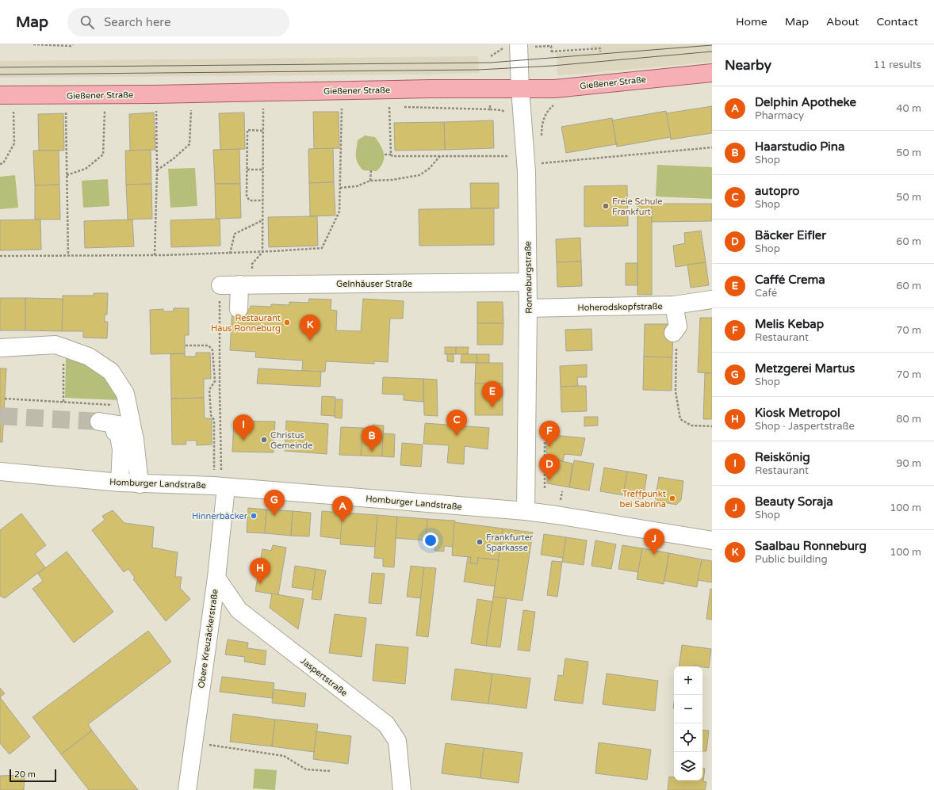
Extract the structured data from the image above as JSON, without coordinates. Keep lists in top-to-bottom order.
{
  "streets": {
    "main road": ["Gießener Straße"],
    "street": [
      "Ronneburgstraße",
      "Gelnhäuser Straße",
      "Hoherodskopfstraße",
      "Homburger Landstraße",
      "Obere Kreuzäckerstraße",
      "Jaspertstraße"
    ]
  },
  "crossings": [
    ["Gießener Straße", "Ronneburgstraße"],
    ["Ronneburgstraße", "Gelnhäuser Straße"],
    ["Ronneburgstraße", "Hoherodskopfstraße"],
    ["Ronneburgstraße", "Homburger Landstraße"],
    ["Homburger Landstraße", "Obere Kreuzäckerstraße"],
    ["Obere Kreuzäckerstraße", "Jaspertstraße"]
  ],
  "places": [
    "Freie Schule Frankfurt",
    "Restaurant Haus Ronneburg",
    "Christus Gemeinde",
    "Treffpunkt bei Sabrina",
    "Hinnerbäcker",
    "Frankfurter Sparkasse"
  ],
  "scale_bar": "20 m",
  "page": {
    "header": "Map",
    "search": "Search here",
    "nav": [
      "Home",
      "Map",
      "About",
      "Contact"
    ],
    "heading": ["Nearby", "11 results"],
    "list": [
      {
        "mark": "A",
        "name": "Delphin Apotheke",
        "note": "Pharmacy",
        "value": "40 m"
      },
      {
        "mark": "B",
        "name": "Haarstudio Pina",
        "note": "Shop",
        "value": "50 m"
      },
      {
        "mark": "C",
        "name": "autopro",
        "note": "Shop",
        "value": "50 m"
      },
      {
        "mark": "D",
        "name": "Bäcker Eifler",
        "note": "Shop",
        "value": "60 m"
      },
      {
        "mark": "E",
        "name": "Caffé Crema",
        "note": "Café",
        "value": "60 m"
      },
      {
        "mark": "F",
        "name": "Melis Kebap",
        "note": "Restaurant",
        "value": "70 m"
      },
      {
        "mark": "G",
        "name": "Metzgerei Martus",
        "note": "Shop",
        "value": "70 m"
      },
      {
        "mark": "H",
        "name": "Kiosk Metropol",
        "note": "Shop · Jaspertstraße",
        "value": "80 m"
      },
      {
        "mark": "I",
        "name": "Reiskönig",
        "note": "Restaurant",
        "value": "90 m"
      },
      {
        "mark": "J",
        "name": "Beauty Soraja",
        "note": "Shop",
        "value": "100 m"
      },
      {
        "mark": "K",
        "name": "Saalbau Ronneburg",
        "note": "Public building",
        "value": "100 m"
      }
    ],
    "pins": [
      "K",
      "E",
      "C",
      "I",
      "F",
      "B",
      "D",
      "G",
      "A",
      "J",
      "H"
    ],
    "map_buttons": ["+", "−"],
    "scale": "20 m"
  }
}
